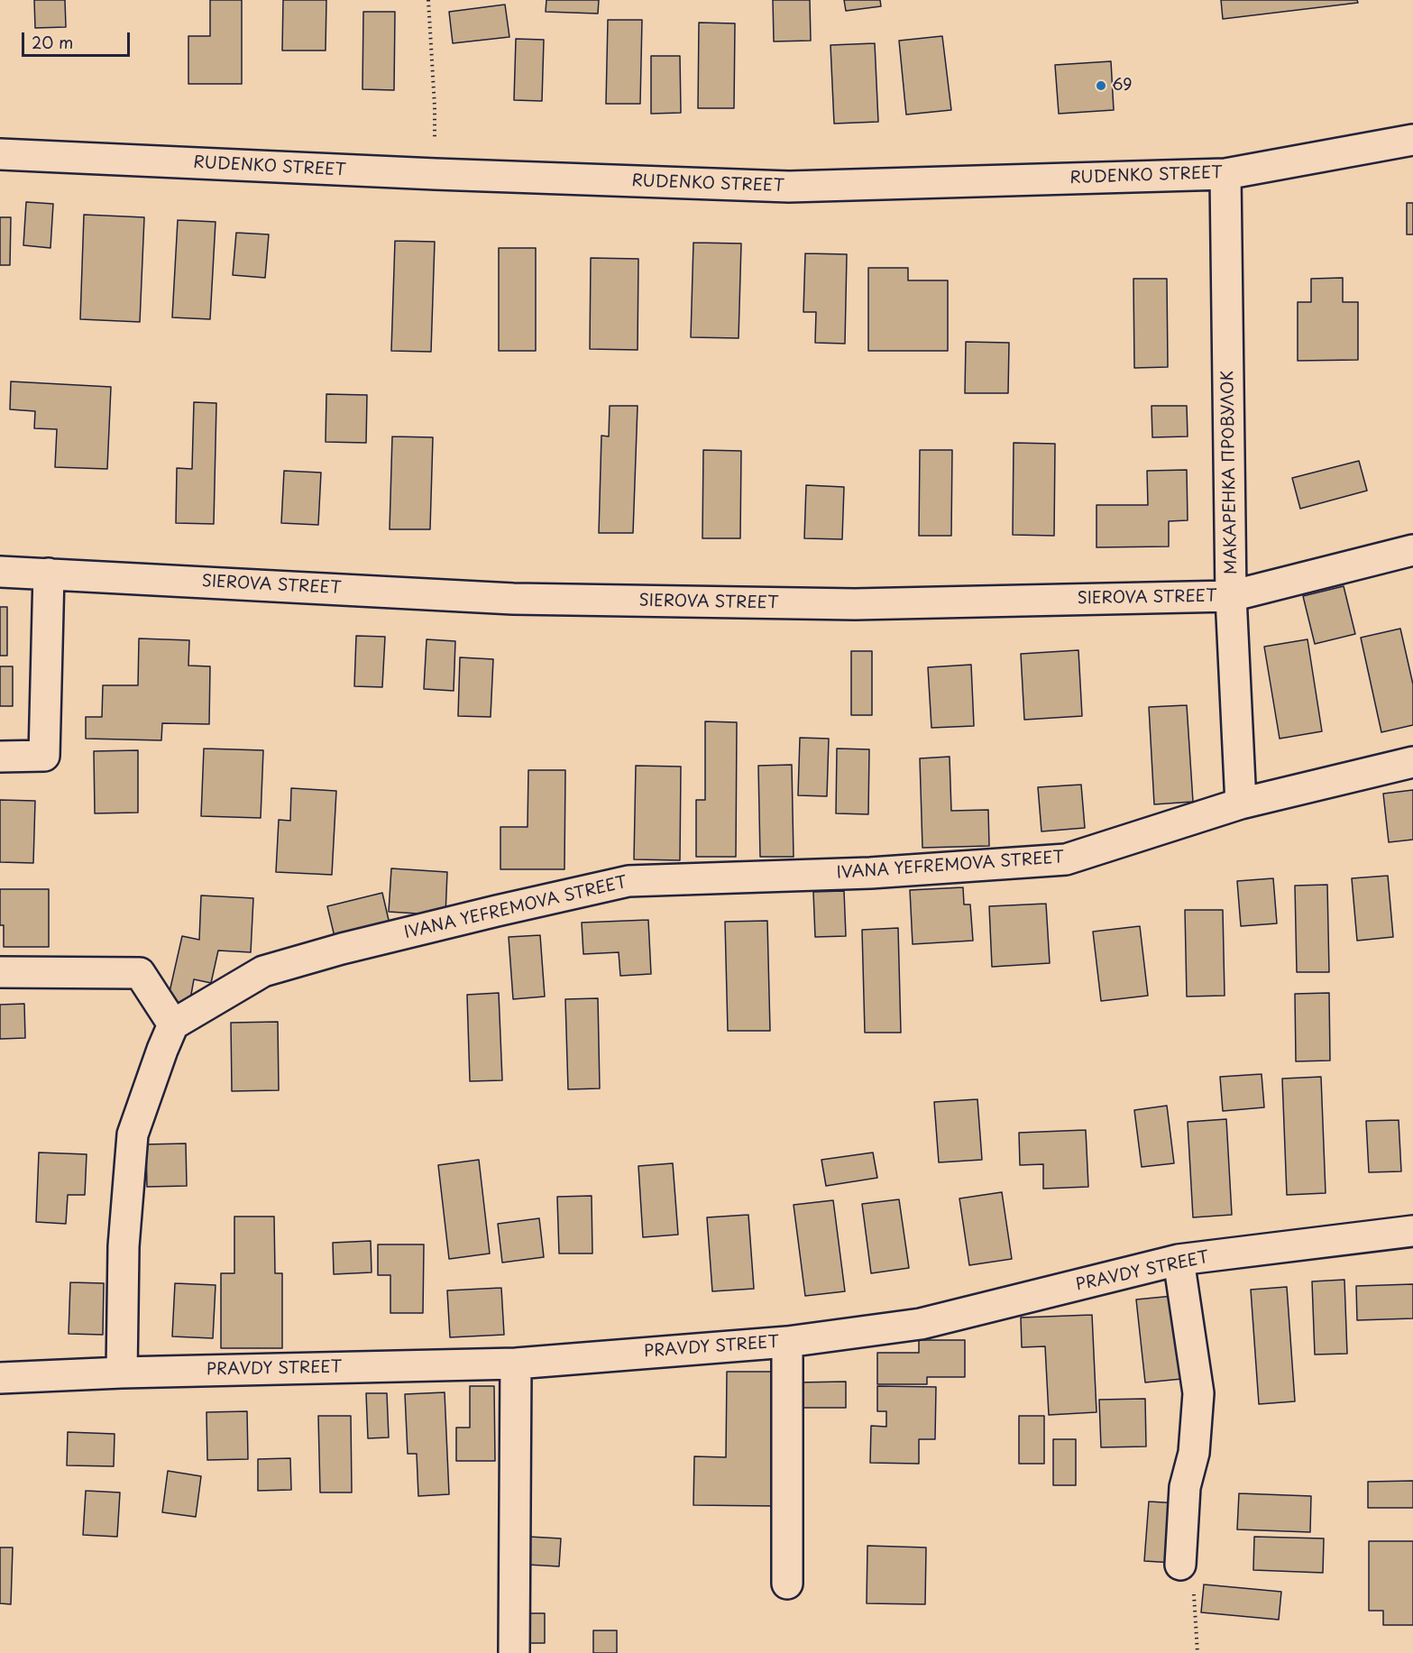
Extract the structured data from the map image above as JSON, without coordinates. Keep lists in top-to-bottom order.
{
  "streets": {
    "street": [
      "RUDENKO STREET",
      "МАКАРЕНКА ПРОВУЛОК",
      "SIEROVA STREET",
      "IVANA YEFREMOVA STREET",
      "PRAVDY STREET"
    ]
  },
  "crossings": [
    ["RUDENKO STREET", "МАКАРЕНКА ПРОВУЛОК"],
    ["МАКАРЕНКА ПРОВУЛОК", "SIEROVA STREET"],
    ["МАКАРЕНКА ПРОВУЛОК", "IVANA YEFREMOVA STREET"]
  ],
  "places": ["69"],
  "scale_bar": "20 m"
}
